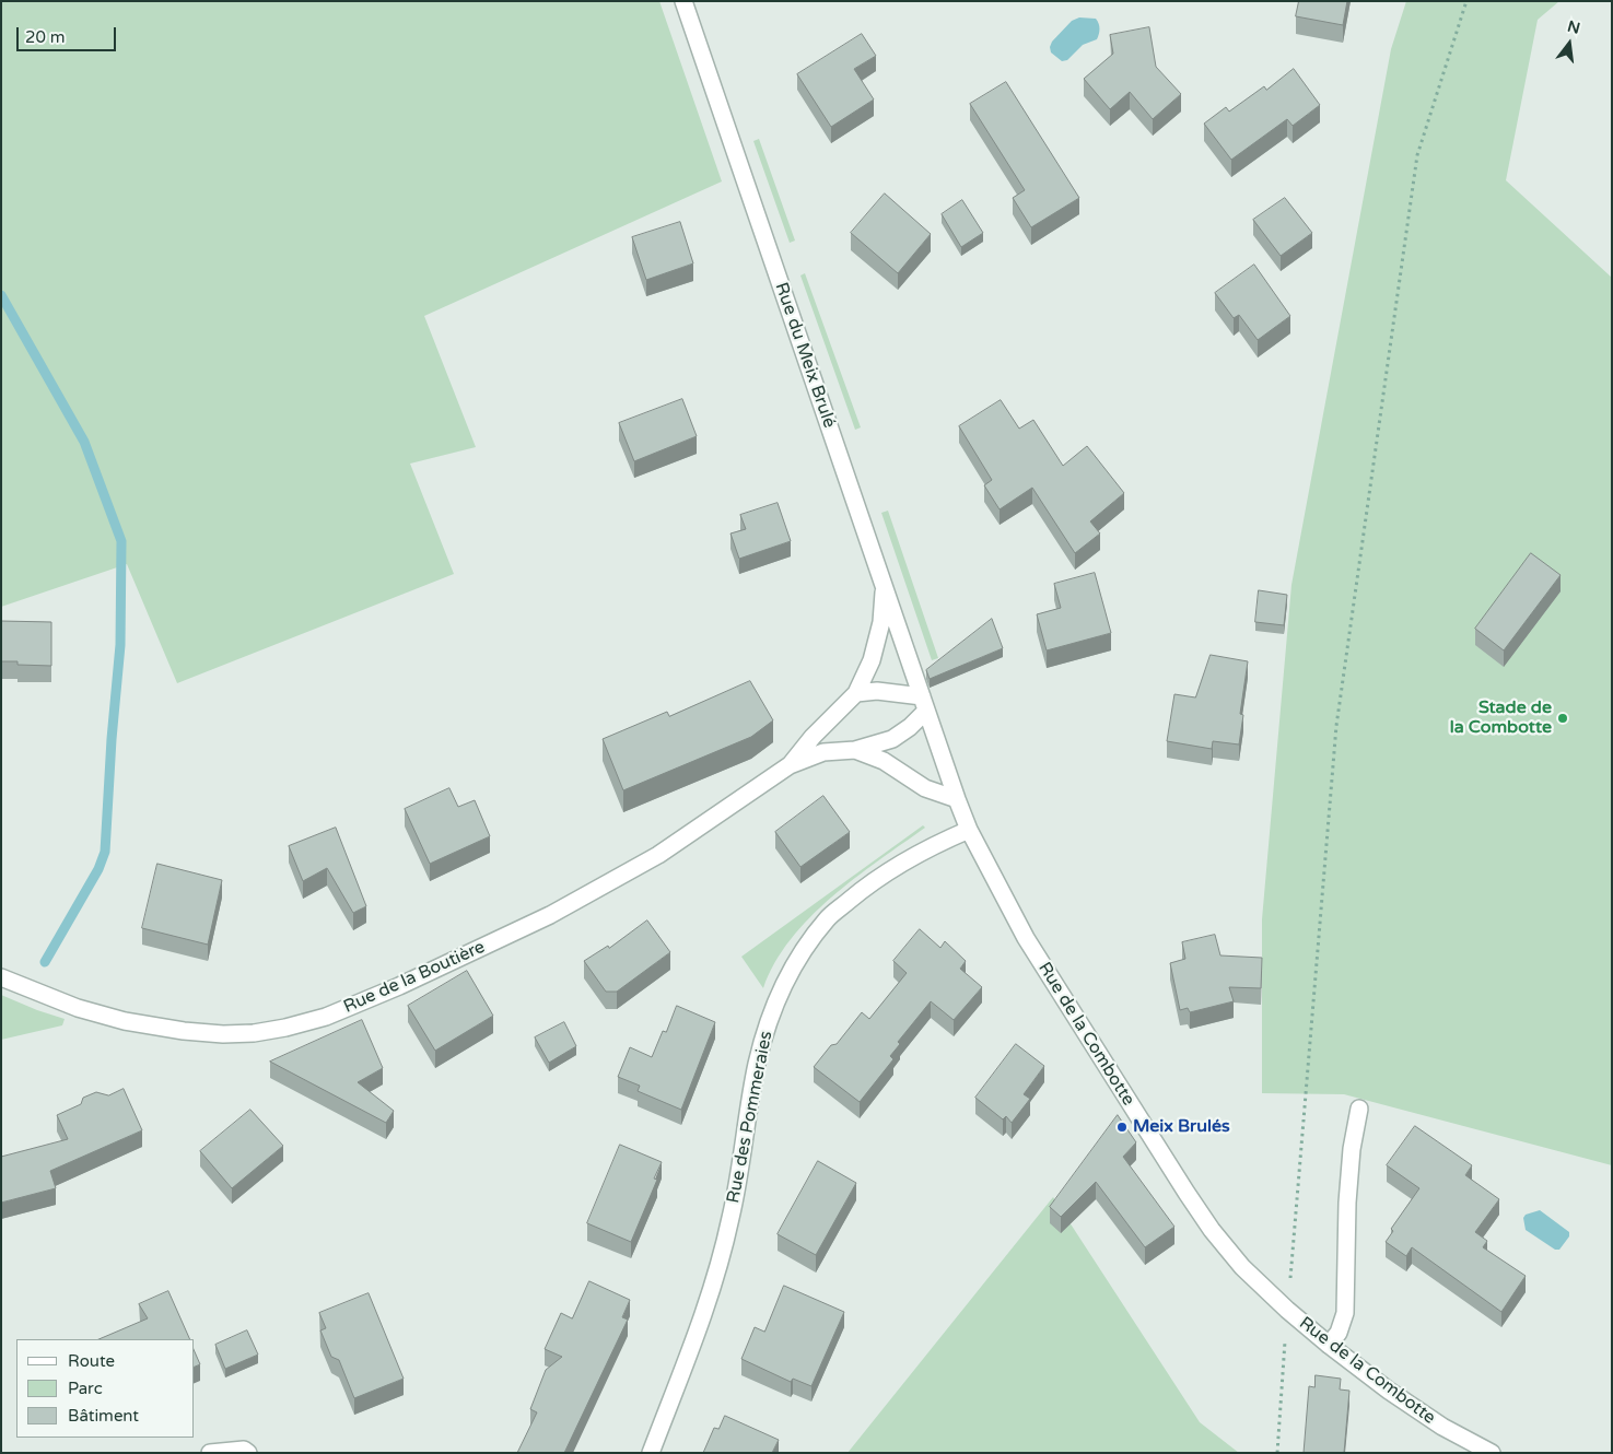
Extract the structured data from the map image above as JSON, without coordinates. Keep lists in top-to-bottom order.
{
  "streets": {
    "street": [
      "Rue du Meix Brulé",
      "Rue de la Boutière",
      "Rue de la Combotte",
      "Rue des Pommeraies"
    ]
  },
  "crossings": [
    ["Rue du Meix Brulé", "Rue de la Boutière"],
    ["Rue du Meix Brulé", "Rue de la Combotte"],
    ["Rue de la Boutière", "Rue de la Combotte"],
    ["Rue de la Combotte", "Rue des Pommeraies"]
  ],
  "places": ["Stade de la Combotte", "Meix Brulés"],
  "legend": ["Route", "Parc", "Bâtiment"],
  "scale_bar": "20 m",
  "north": "top"
}
